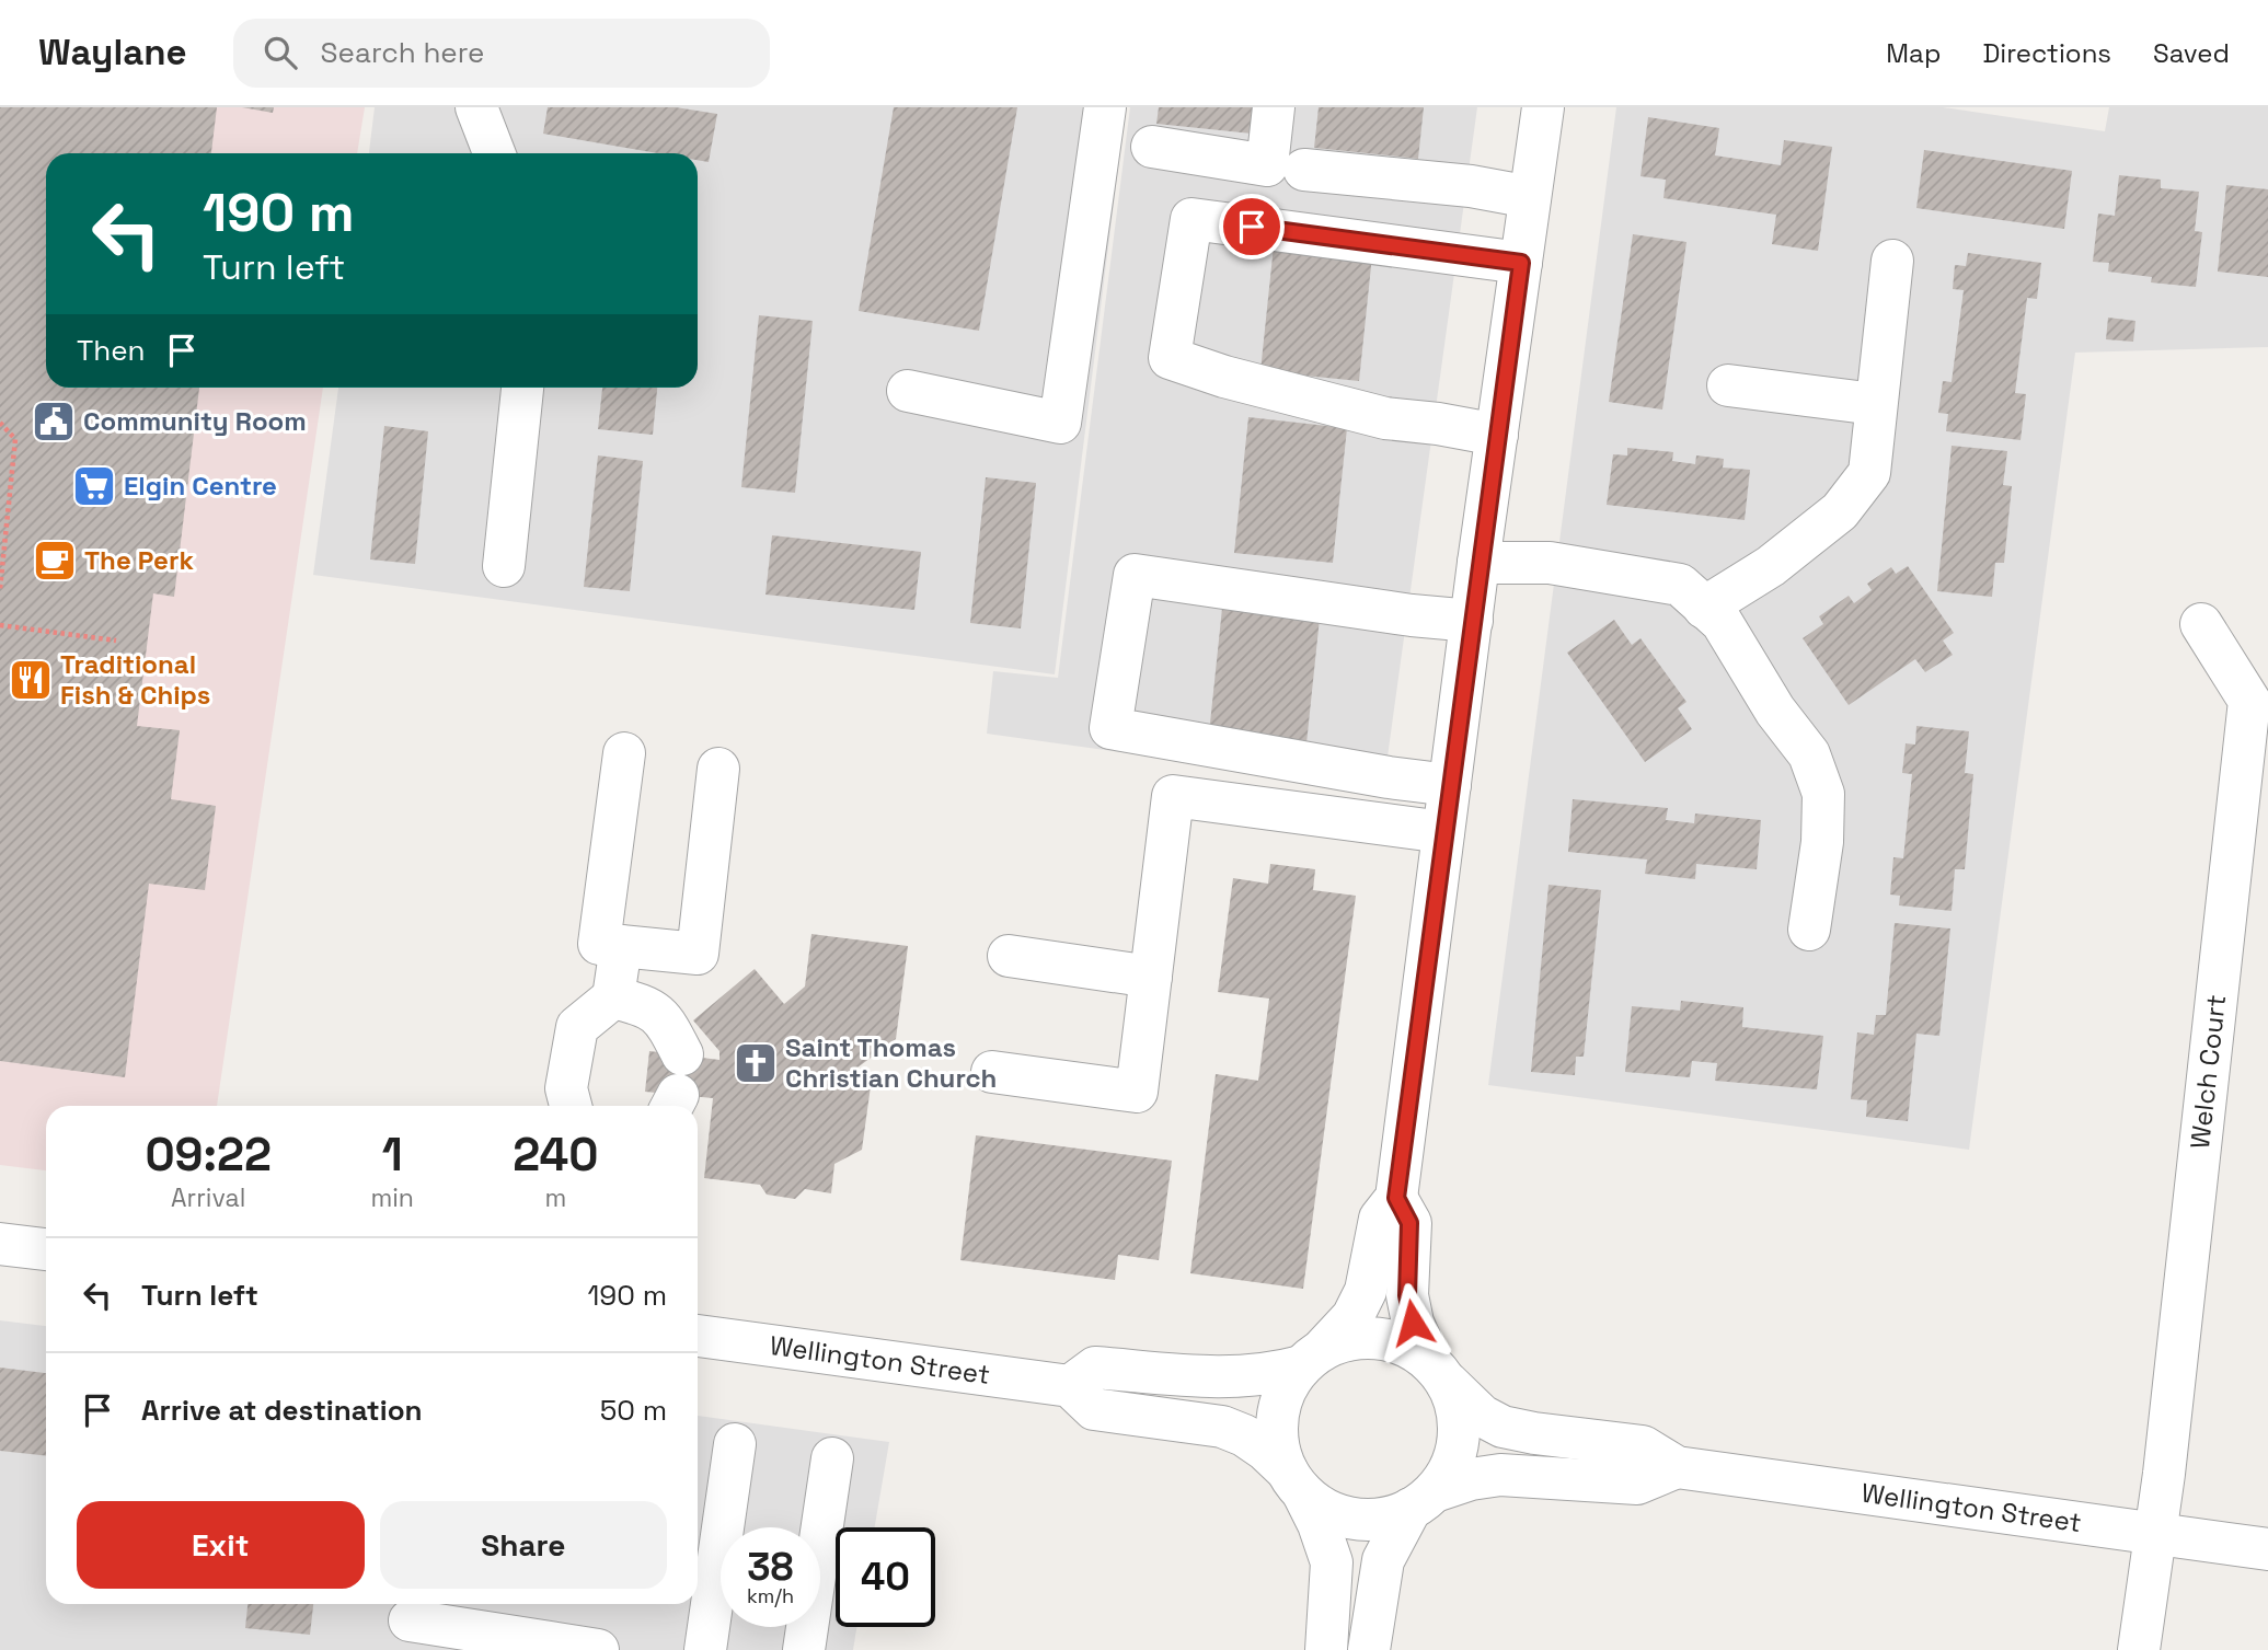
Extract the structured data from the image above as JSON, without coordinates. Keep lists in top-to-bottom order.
{
  "streets": {
    "street": ["Welch Court", "Wellington Street"]
  },
  "crossings": [
    ["Welch Court", "Wellington Street"]
  ],
  "places": {
    "public building": ["Community Room"],
    "supermarket": ["Elgin Centre"],
    "cafe": ["The Perk"],
    "restaurant": ["Traditional Fish & Chips"],
    "church": ["Saint Thomas Christian Church"]
  },
  "page": {
    "header": "Waylane",
    "search": "Search here",
    "nav": ["Map", "Directions", "Saved"],
    "turn": ["190 m", "Turn left"],
    "then": "Then",
    "eta": [
      "09:22",
      "Arrival",
      "1",
      "min",
      "240",
      "m"
    ],
    "list": [
      {
        "name": "Turn left",
        "value": "190 m"
      },
      {
        "name": "Arrive at destination",
        "value": "50 m"
      }
    ],
    "buttons": ["Exit", "Share"],
    "speed": "38 km/h",
    "limit": "40"
  }
}
